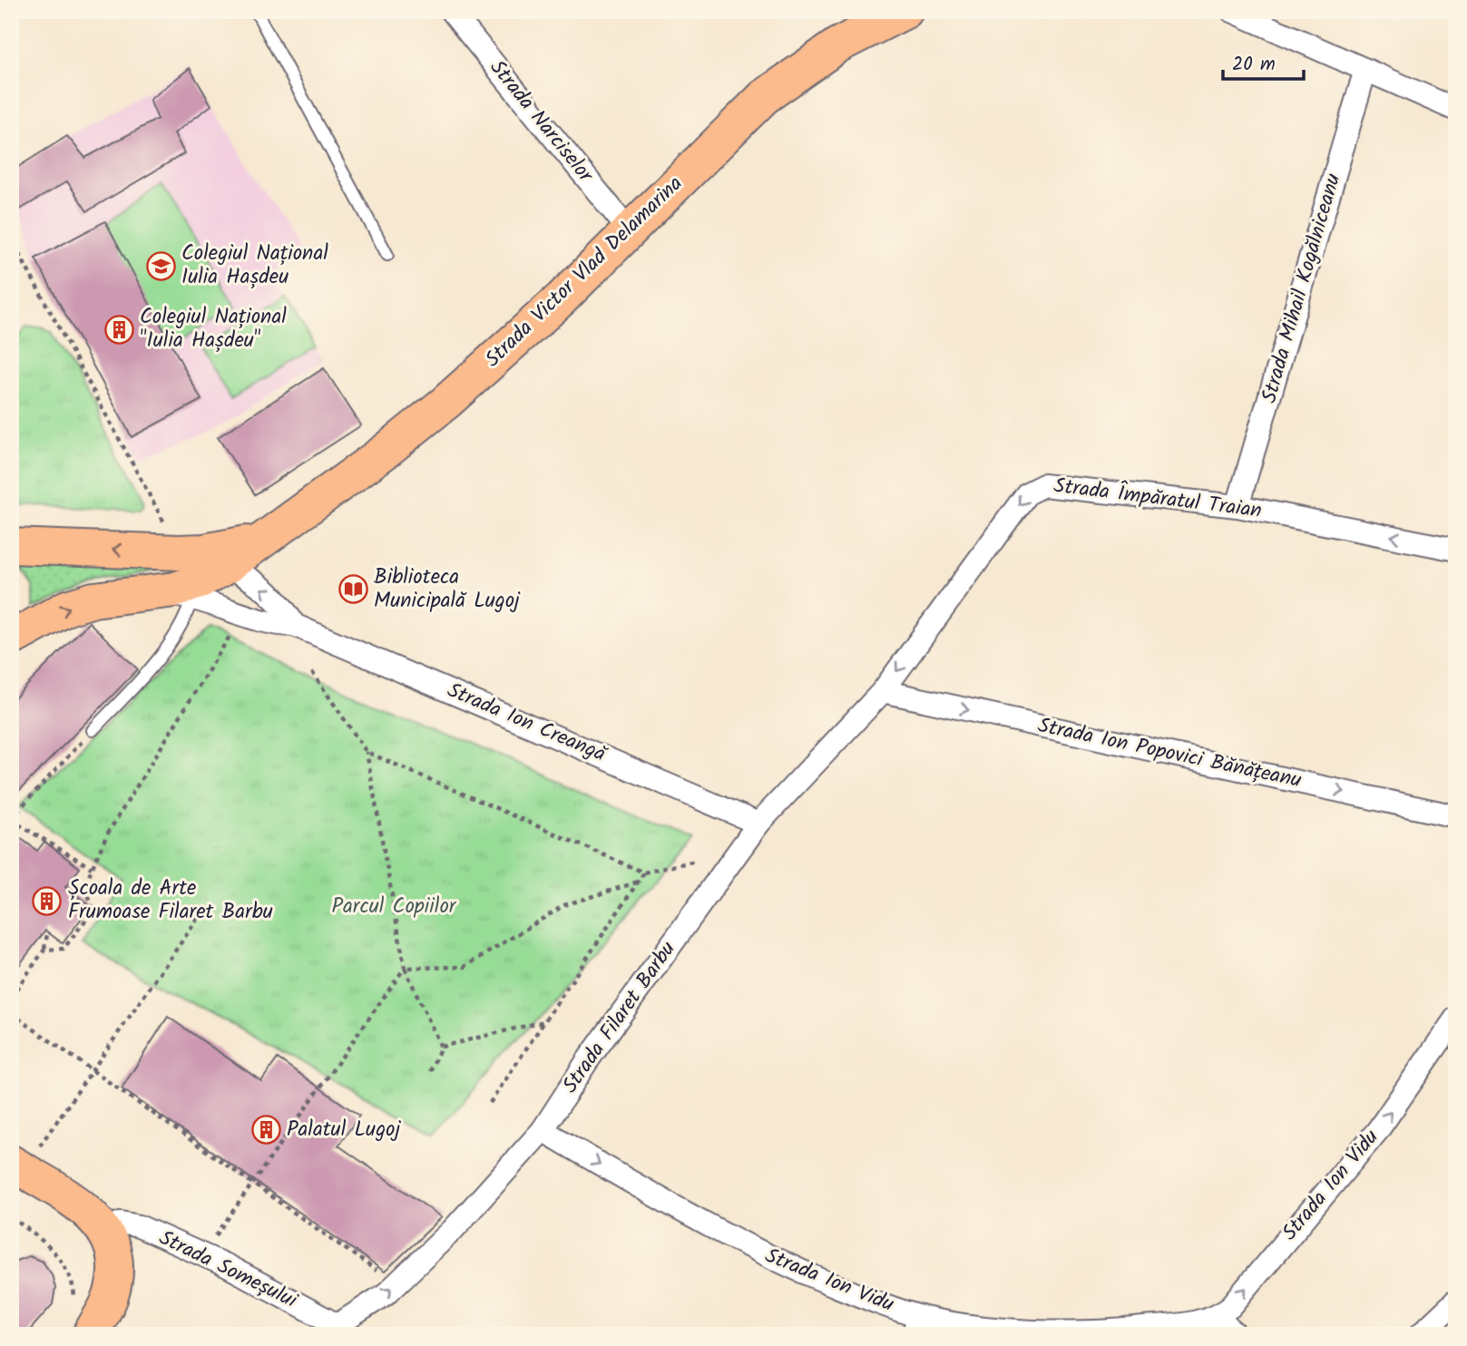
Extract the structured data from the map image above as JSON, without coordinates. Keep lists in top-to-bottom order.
{
  "streets": {
    "main road": ["Strada Victor Vlad Delamarina"],
    "street": [
      "Strada Narciselor",
      "Strada Mihail Kogălniceanu",
      "Strada Împăratul Traian",
      "Strada Ion Creangă",
      "Strada Ion Popovici Bănățeanu",
      "Strada Filaret Barbu",
      "Strada Ion Vidu",
      "Strada Someșului"
    ]
  },
  "crossings": [
    ["Strada Narciselor", "Strada Victor Vlad Delamarina"],
    ["Strada Victor Vlad Delamarina", "Strada Ion Creangă"],
    ["Strada Mihail Kogălniceanu", "Strada Împăratul Traian"],
    ["Strada Împăratul Traian", "Strada Ion Popovici Bănățeanu"],
    ["Strada Împăratul Traian", "Strada Filaret Barbu"],
    ["Strada Ion Creangă", "Strada Filaret Barbu"],
    ["Strada Ion Popovici Bănățeanu", "Strada Filaret Barbu"],
    ["Strada Filaret Barbu", "Strada Ion Vidu"],
    ["Strada Filaret Barbu", "Strada Someșului"]
  ],
  "one_way": ["Strada Împăratul Traian", "Strada Ion Popovici Bănățeanu"],
  "parks": ["Parcul Copiilor"],
  "places": {
    "school or university": ["Colegiul Național Iulia Hașdeu"],
    "building": ["Colegiul Național \"Iulia Hașdeu\"", "Școala de Arte Frumoase Filaret Barbu", "Palatul Lugoj"],
    "library": ["Biblioteca Municipală Lugoj"]
  },
  "scale_bar": "20 m"
}
